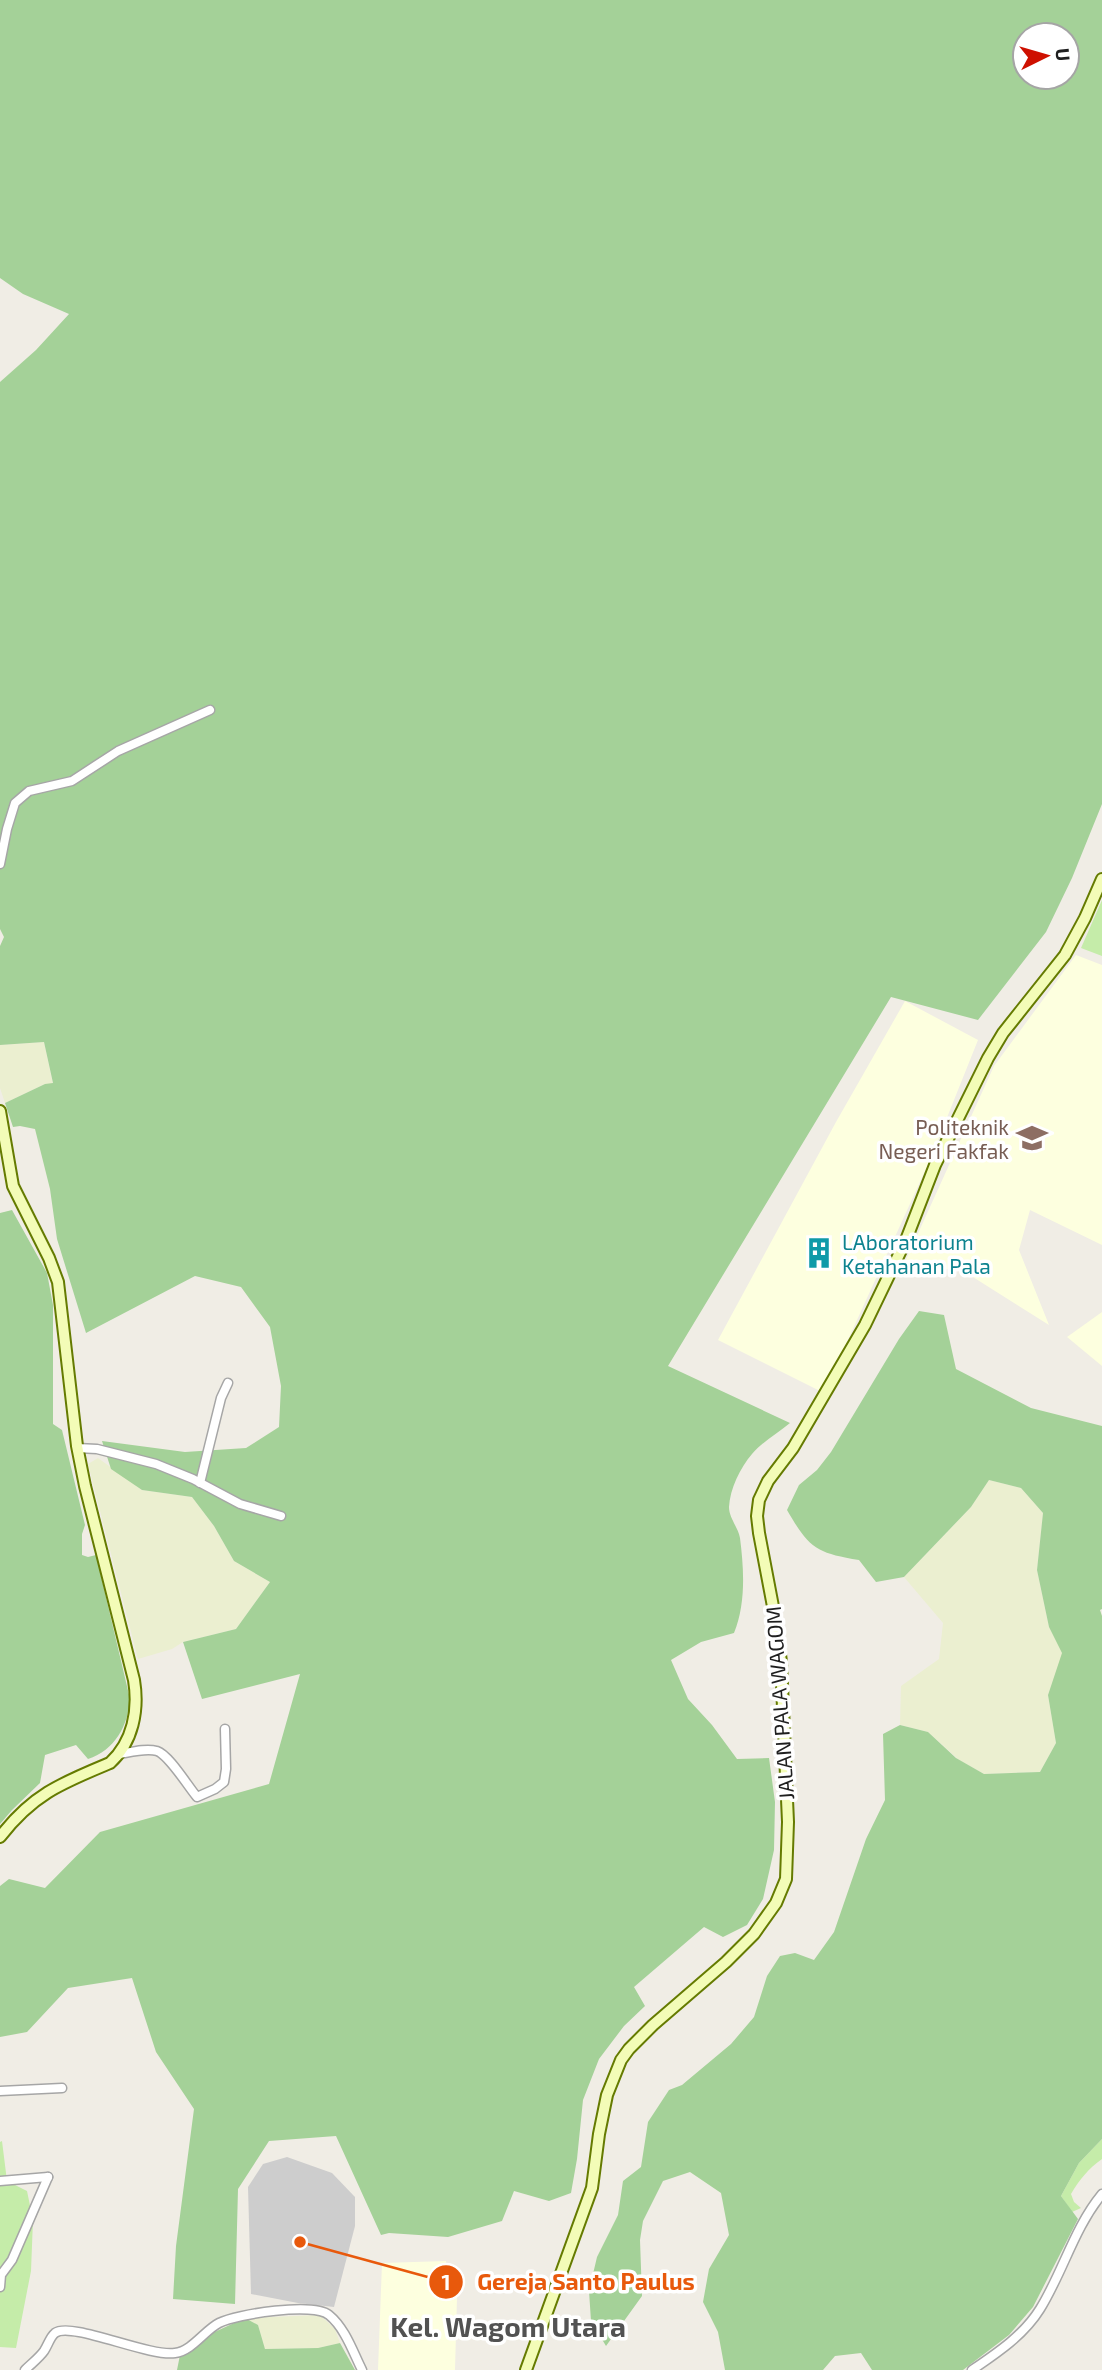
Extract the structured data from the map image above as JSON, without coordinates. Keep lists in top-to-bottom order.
{
  "streets": {
    "main road": ["JALAN PALA WAGOM"]
  },
  "districts": ["Kel. Wagom Utara"],
  "places": {
    "school or university": ["Politeknik Negeri Fakfak"],
    "building": ["LAboratorium Ketahanan Pala"],
    "other": ["Gereja Santo Paulus"]
  },
  "north": "right"
}
